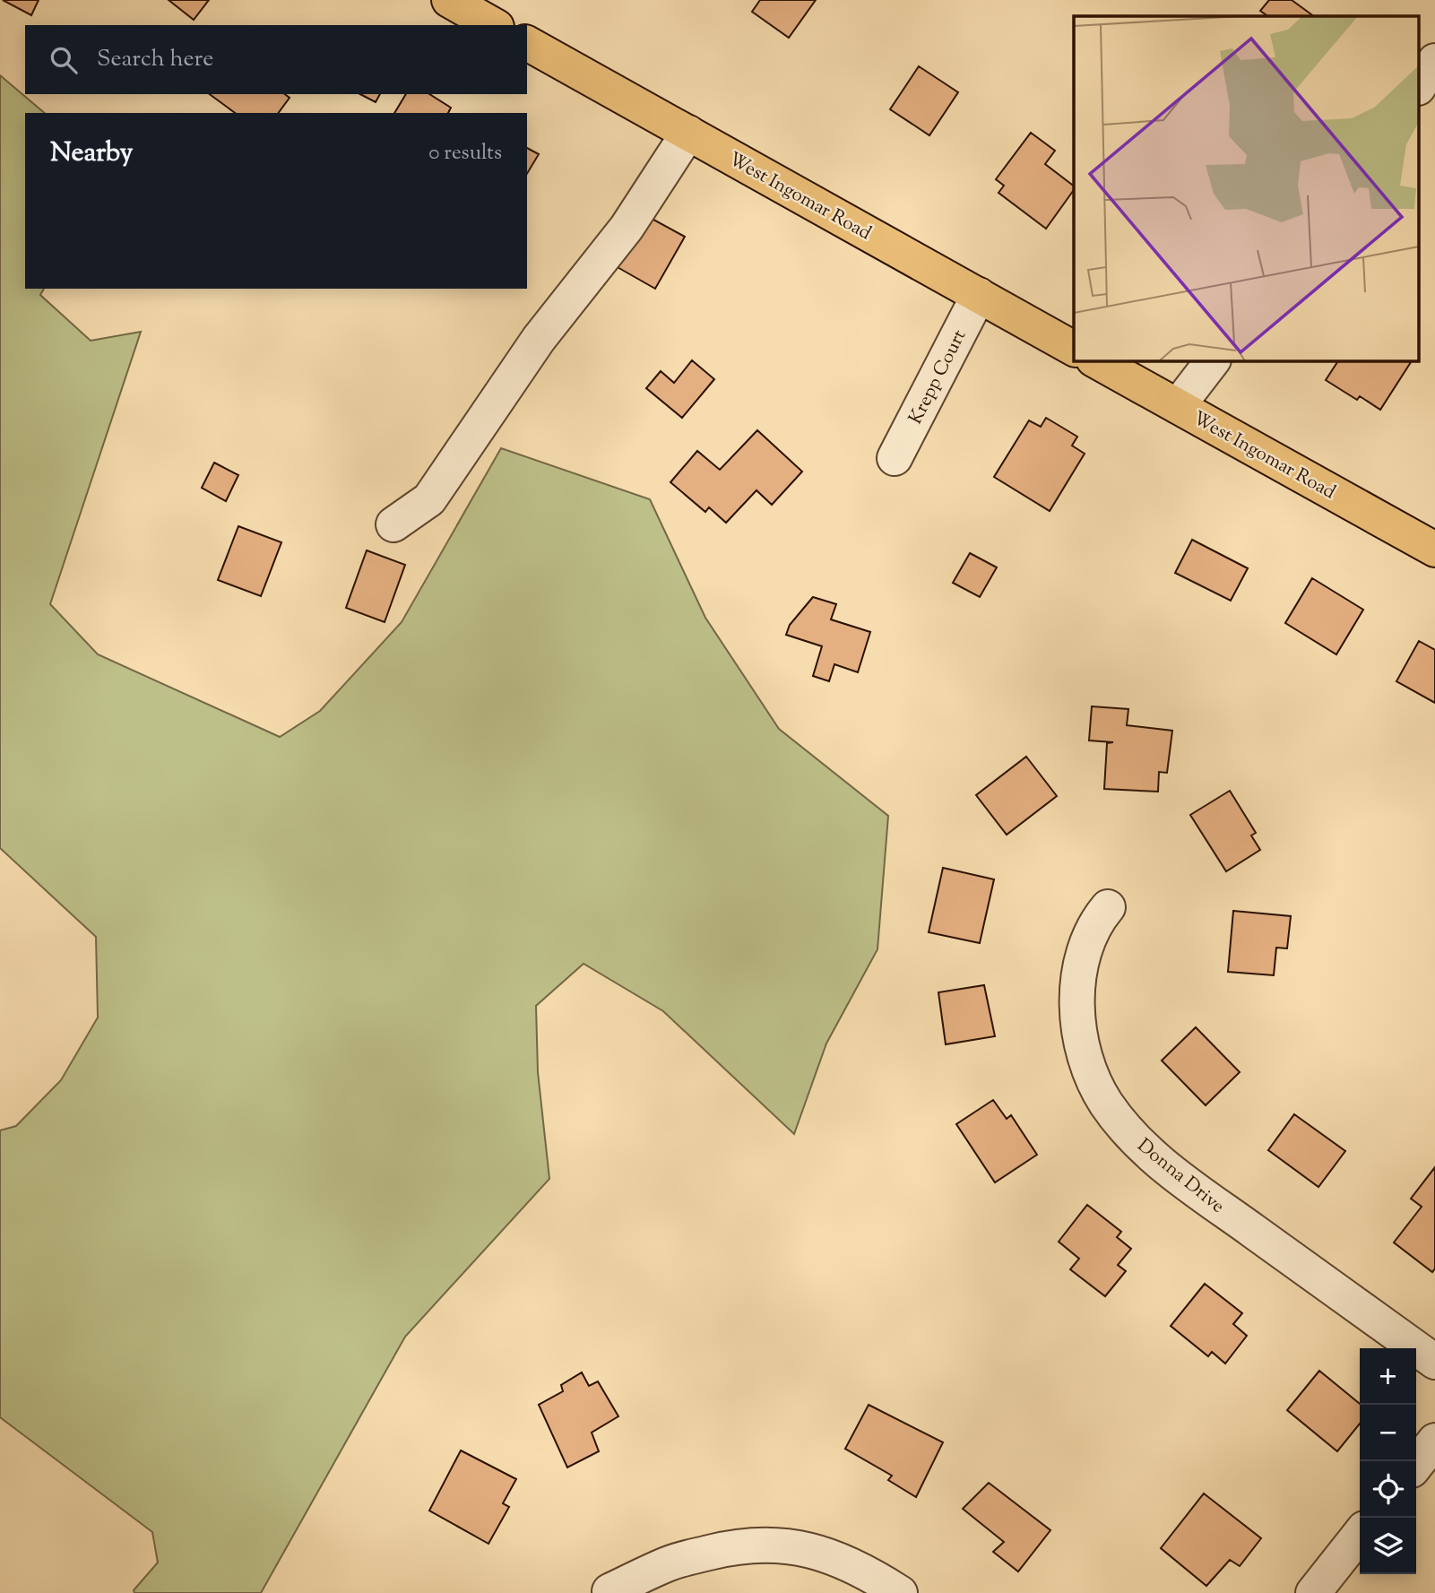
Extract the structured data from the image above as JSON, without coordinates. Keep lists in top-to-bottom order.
{
  "streets": {
    "main road": ["West Ingomar Road"],
    "street": ["Krepp Court", "Donna Drive"]
  },
  "crossings": [
    ["West Ingomar Road", "Krepp Court"]
  ],
  "page": {
    "search": "Search here",
    "heading": ["Nearby", "0 results"],
    "map_buttons": ["+", "−"]
  }
}
